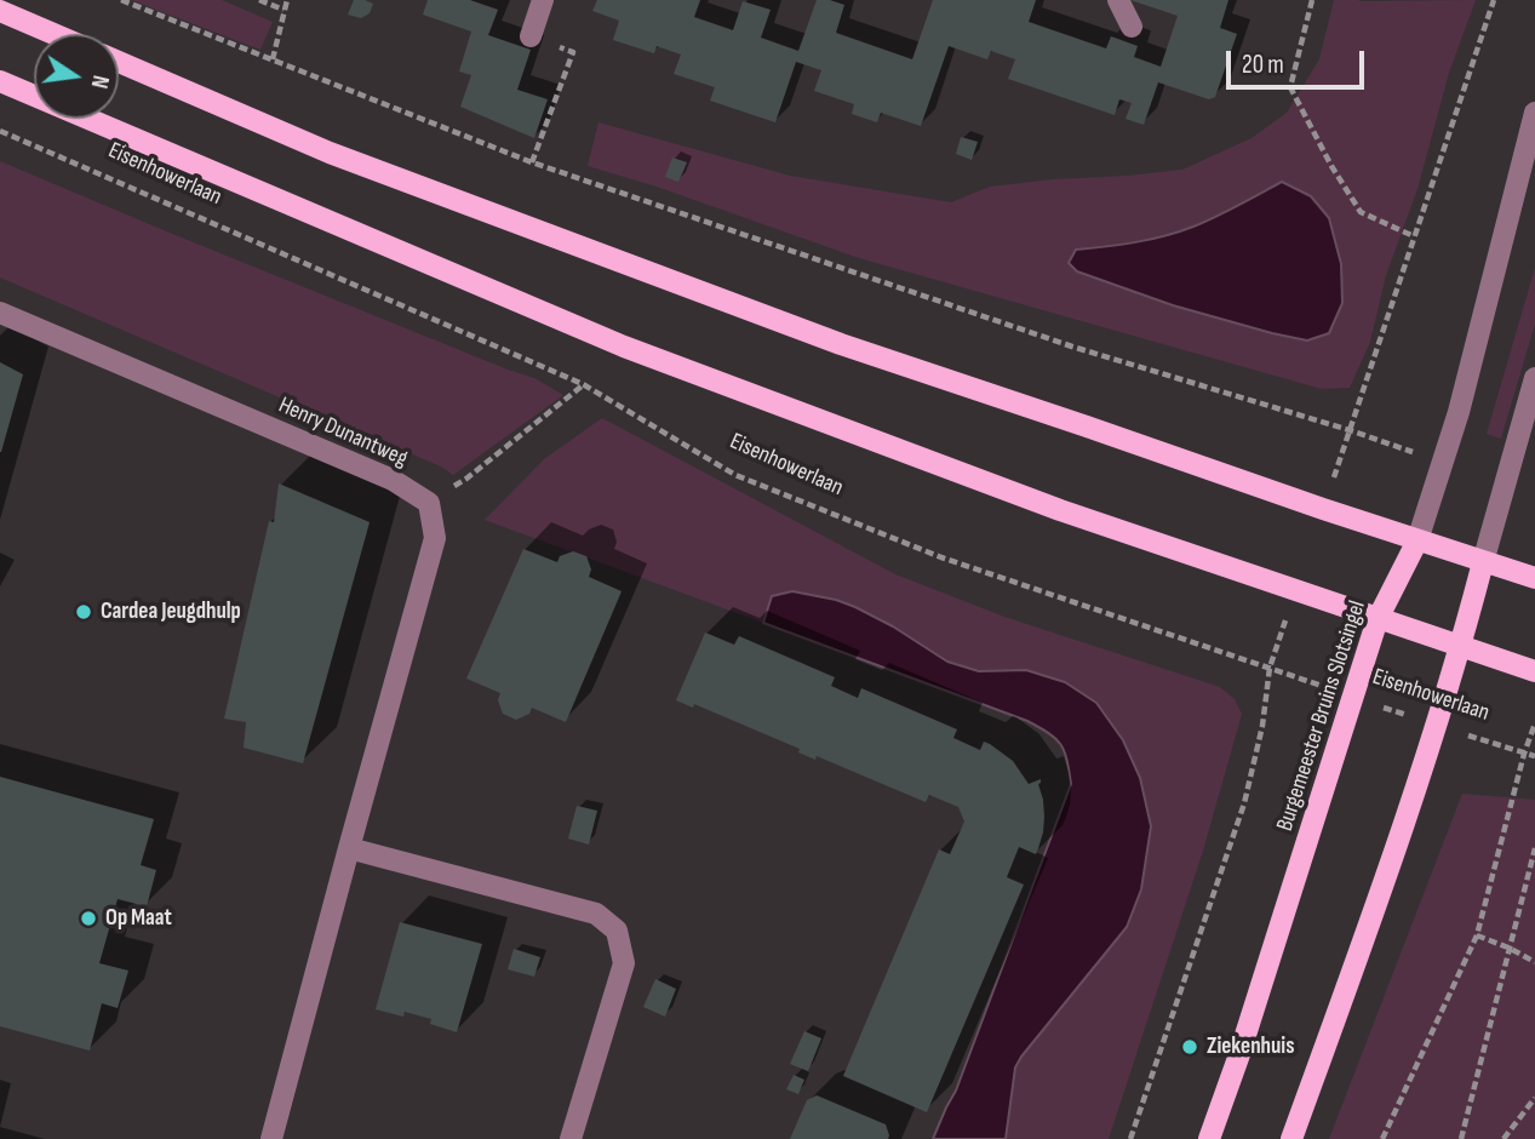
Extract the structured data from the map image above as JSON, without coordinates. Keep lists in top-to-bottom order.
{
  "streets": {
    "main road": ["Eisenhowerlaan", "Burgemeester Bruins Slotsingel"],
    "street": ["Henry Dunantweg"]
  },
  "crossings": [
    ["Eisenhowerlaan", "Burgemeester Bruins Slotsingel"]
  ],
  "places": ["Cardea Jeugdhulp", "Op Maat", "Ziekenhuis"],
  "scale_bar": "20 m",
  "north": "right"
}
